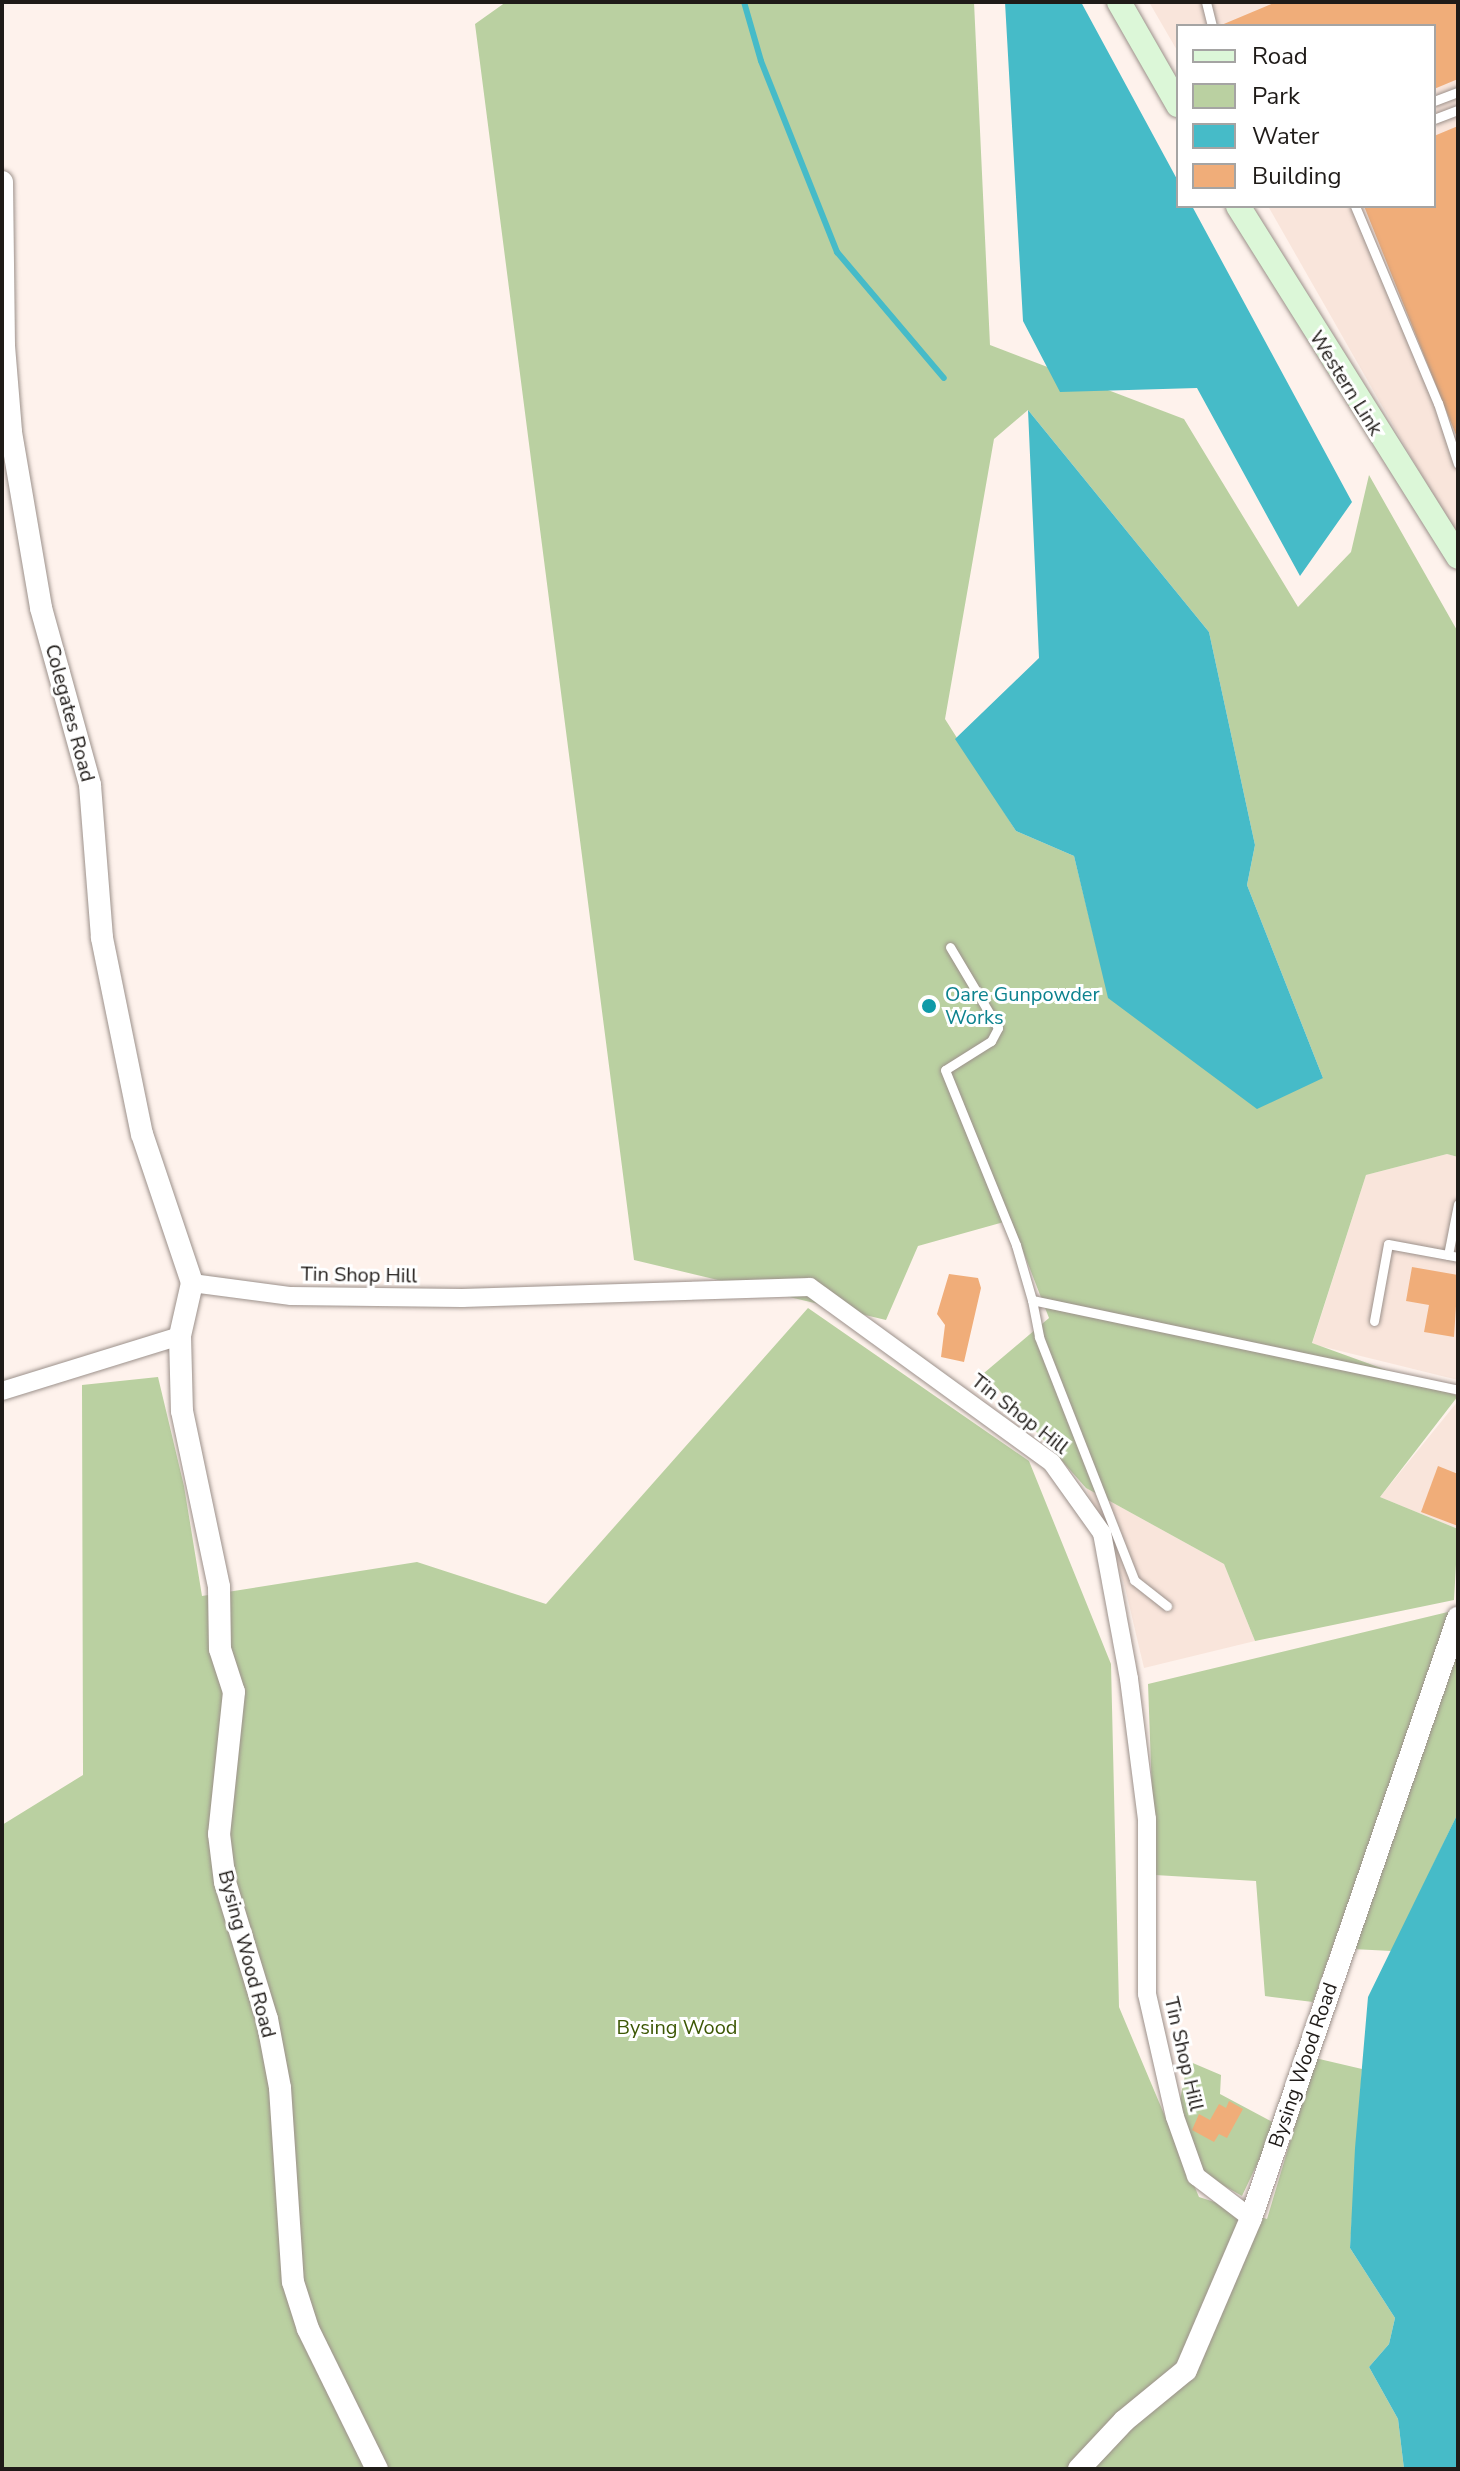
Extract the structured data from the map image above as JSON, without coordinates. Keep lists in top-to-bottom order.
{
  "streets": {
    "main road": ["Western Link"],
    "street": ["Colegates Road", "Tin Shop Hill", "Bysing Wood Road"]
  },
  "crossings": [
    ["Colegates Road", "Tin Shop Hill"],
    ["Colegates Road", "Bysing Wood Road"],
    ["Tin Shop Hill", "Bysing Wood Road"]
  ],
  "parks": ["Bysing Wood"],
  "places": ["Oare Gunpowder Works"],
  "legend": [
    "Road",
    "Park",
    "Water",
    "Building"
  ]
}
